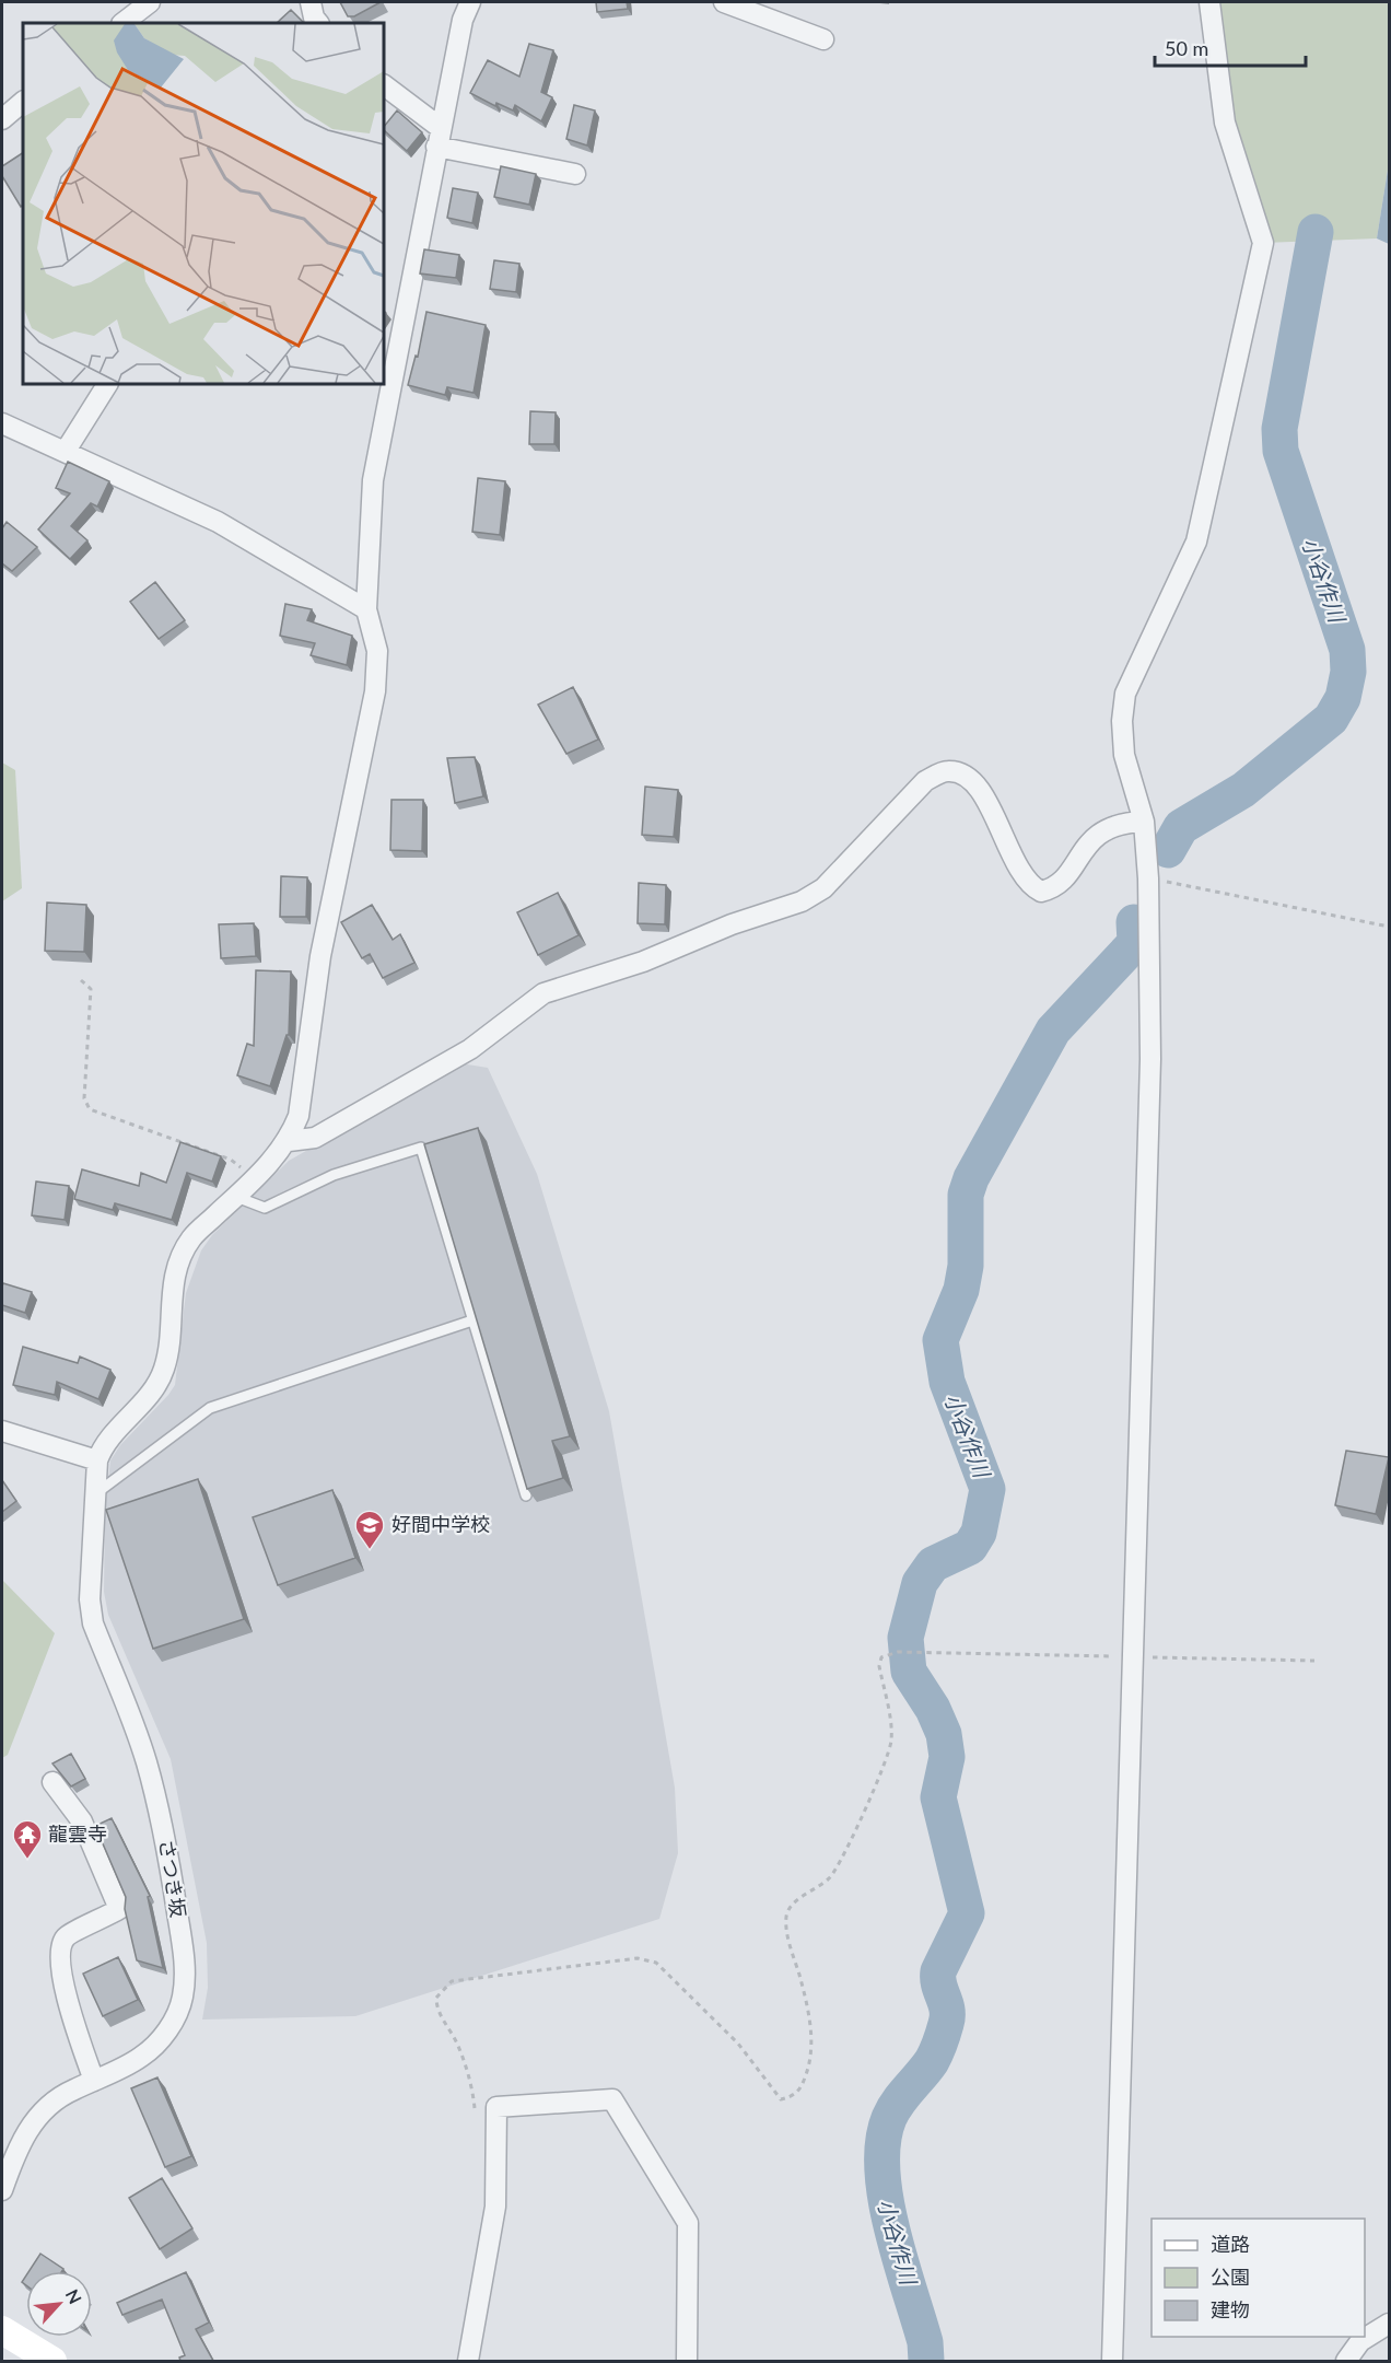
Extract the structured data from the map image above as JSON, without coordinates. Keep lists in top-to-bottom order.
{
  "streets": {
    "street": ["さつき坂"]
  },
  "water": ["小谷作川"],
  "places": {
    "school or university": ["好間中学校"],
    "temple": ["龍雲寺"]
  },
  "legend": ["道路", "公園", "建物"],
  "scale_bar": "50 m",
  "north": "top right"
}
